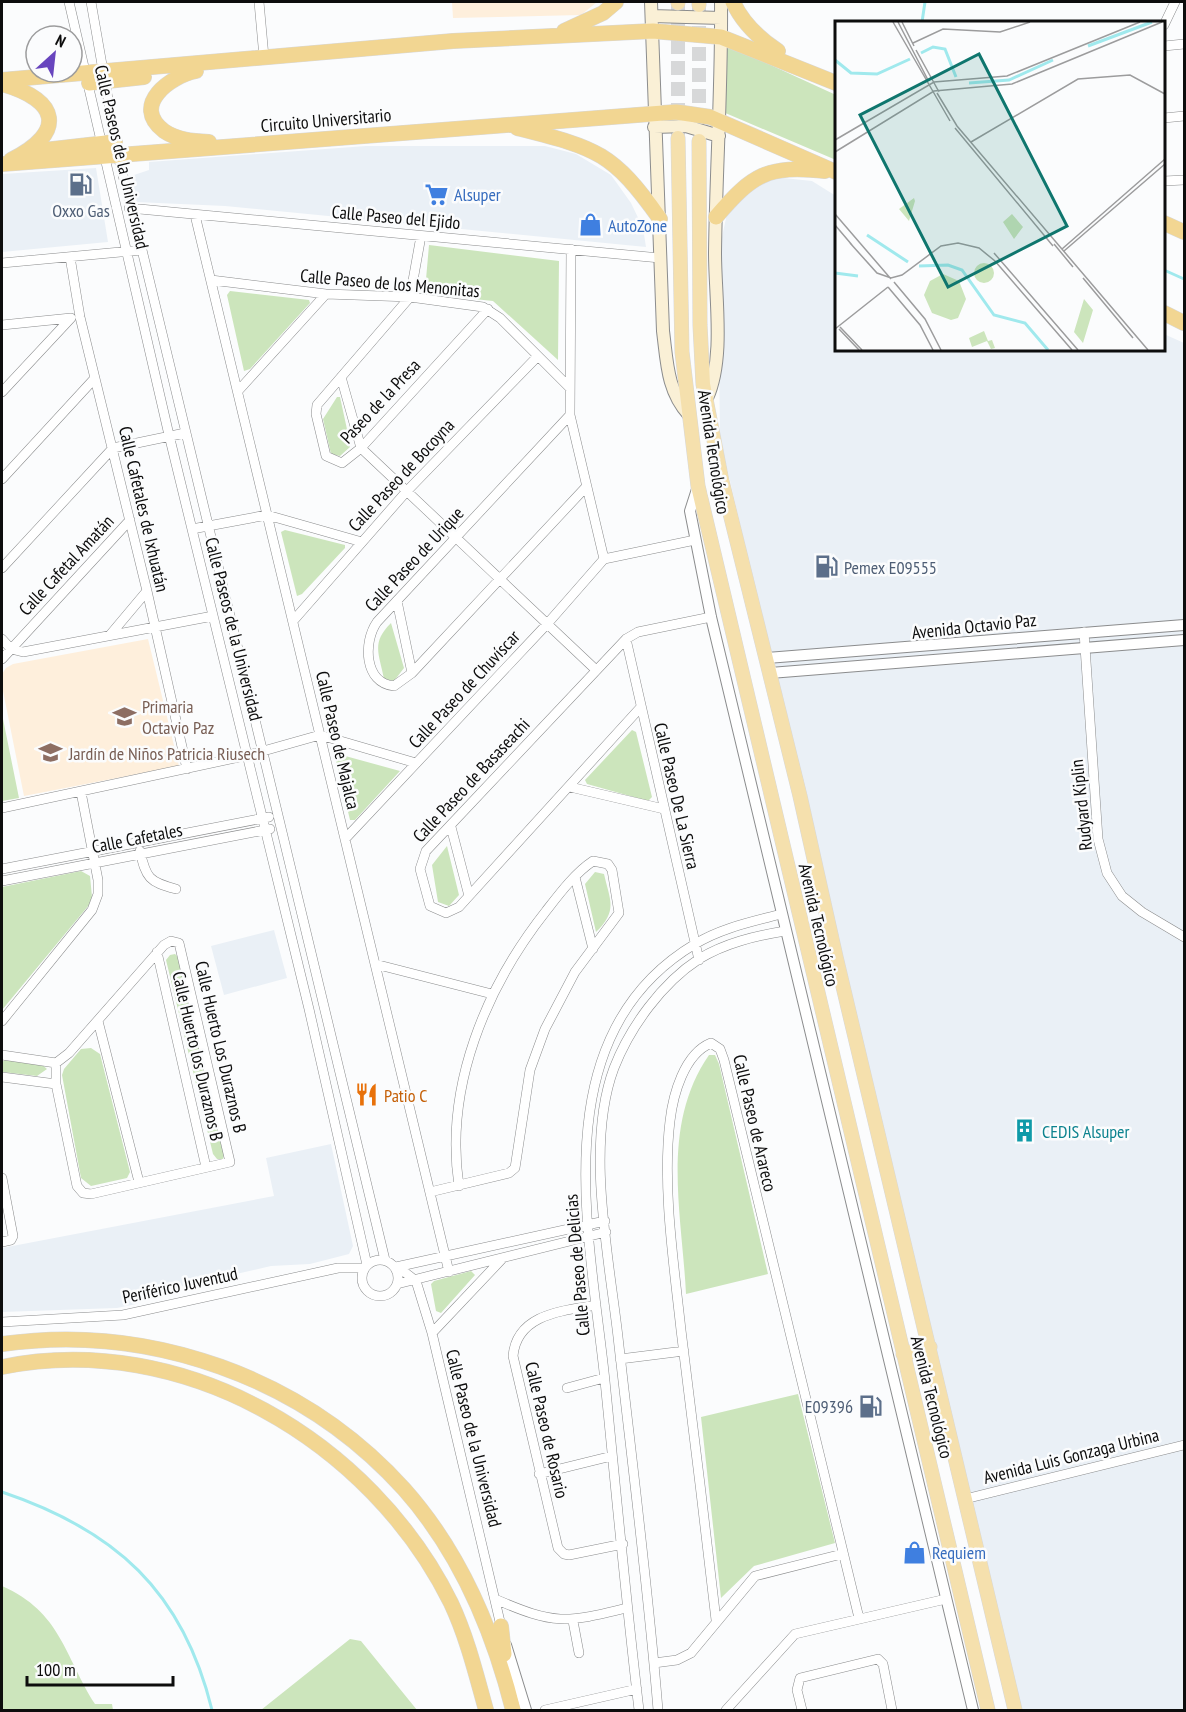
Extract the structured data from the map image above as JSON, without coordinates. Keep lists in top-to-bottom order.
{
  "streets": {
    "highway": ["Circuito Universitario"],
    "main road": ["Avenida Tecnológico"],
    "street": [
      "Calle Paseos de la Universidad",
      "Calle Paseo del Ejido",
      "Calle Paseo de los Menonitas",
      "Paseo de la Presa",
      "Calle Paseo de Bocoyna",
      "Calle Cafetales de Ixhuatán",
      "Calle Paseo de Urique",
      "Calle Cafetal Amatán",
      "Avenida Octavio Paz",
      "Calle Paseo de Chuvíscar",
      "Calle Paseo de Majalca",
      "Calle Paseo de Basaseachi",
      "Calle Paseo De La Sierra",
      "Rudyard Kiplin",
      "Calle Cafetales",
      "Calle Huerto Los Duraznos B",
      "Calle Huerto los Duraznos B",
      "Calle Paseo de Arareco",
      "Calle Paseo de Delicias",
      "Periférico Juventud",
      "Calle Paseo de Rosario",
      "Calle Paseo de la Universidad",
      "Avenida Luis Gonzaga Urbina"
    ]
  },
  "crossings": [
    ["Circuito Universitario", "Calle Paseos de la Universidad"],
    ["Calle Paseos de la Universidad", "Calle Paseo del Ejido"],
    ["Calle Paseos de la Universidad", "Calle Cafetales"],
    ["Calle Paseos de la Universidad", "Periférico Juventud"],
    ["Calle Paseo del Ejido", "Calle Paseo de Majalca"],
    ["Calle Paseo de los Menonitas", "Paseo de la Presa"],
    ["Calle Paseo de los Menonitas", "Calle Paseo de Bocoyna"],
    ["Calle Paseo de los Menonitas", "Calle Paseo de Majalca"],
    ["Avenida Tecnológico", "Avenida Octavio Paz"],
    ["Avenida Tecnológico", "Avenida Luis Gonzaga Urbina"],
    ["Calle Paseo de Bocoyna", "Calle Paseo de Majalca"],
    ["Calle Cafetales de Ixhuatán", "Calle Cafetal Amatán"],
    ["Avenida Octavio Paz", "Rudyard Kiplin"],
    ["Calle Paseo de Chuvíscar", "Calle Paseo de Majalca"],
    ["Calle Paseo de Basaseachi", "Calle Paseo De La Sierra"],
    ["Calle Paseo De La Sierra", "Calle Paseo de Delicias"],
    ["Calle Huerto Los Duraznos B", "Calle Huerto los Duraznos B"],
    ["Calle Paseo de Delicias", "Calle Paseo de Rosario"]
  ],
  "places": {
    "fuel station": ["Oxxo Gas", "Pemex E09555", "E09396"],
    "supermarket": ["Alsuper"],
    "shop": ["AutoZone", "Requiem"],
    "school or university": ["Primaria Octavio Paz", "Jardín de Niños Patricia Riusech"],
    "restaurant": ["Patio C"],
    "building": ["CEDIS Alsuper"]
  },
  "scale_bar": "100 m",
  "north": "top right"
}
